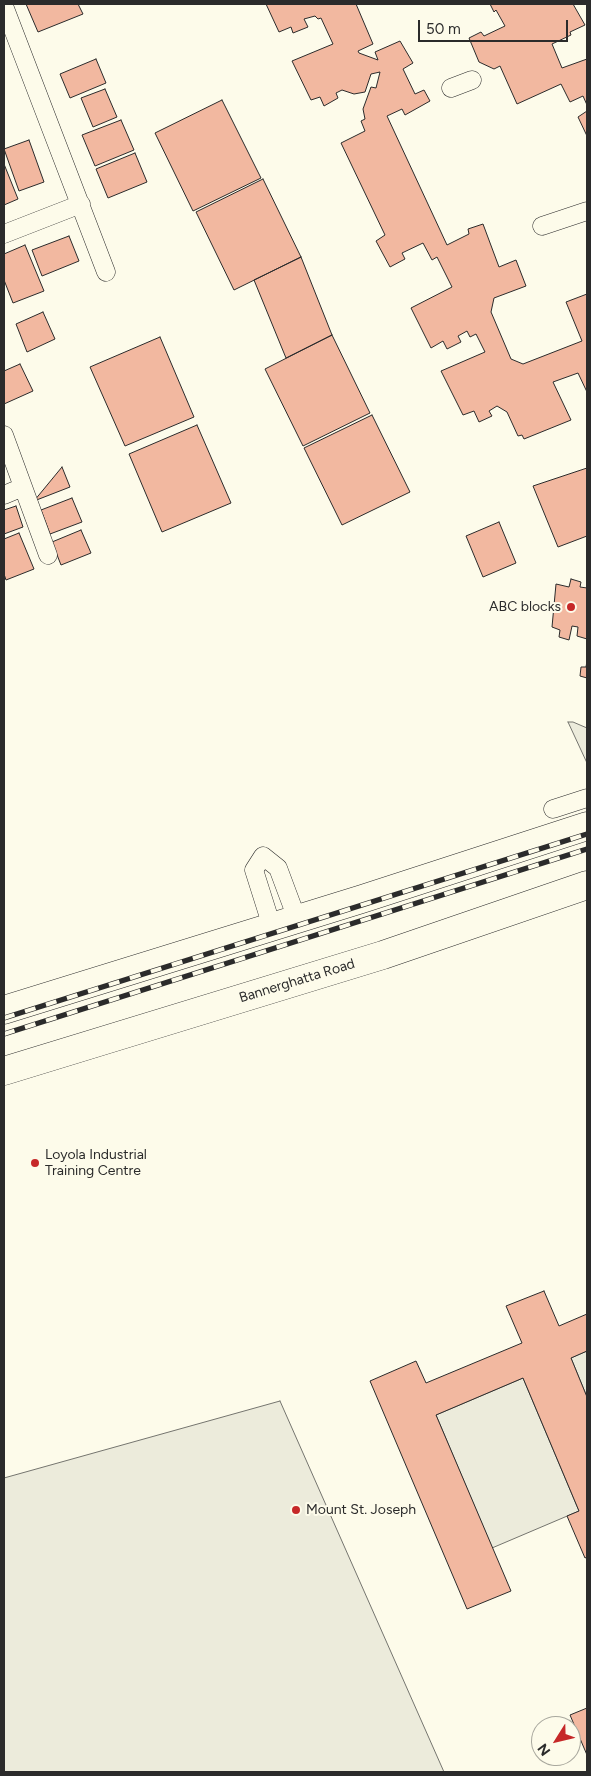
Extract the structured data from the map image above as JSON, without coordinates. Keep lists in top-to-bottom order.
{
  "streets": {
    "main road": ["Bannerghatta Road"]
  },
  "places": ["ABC blocks", "Loyola Industrial Training Centre", "Mount St. Joseph"],
  "scale_bar": "50 m",
  "north": "bottom left"
}
